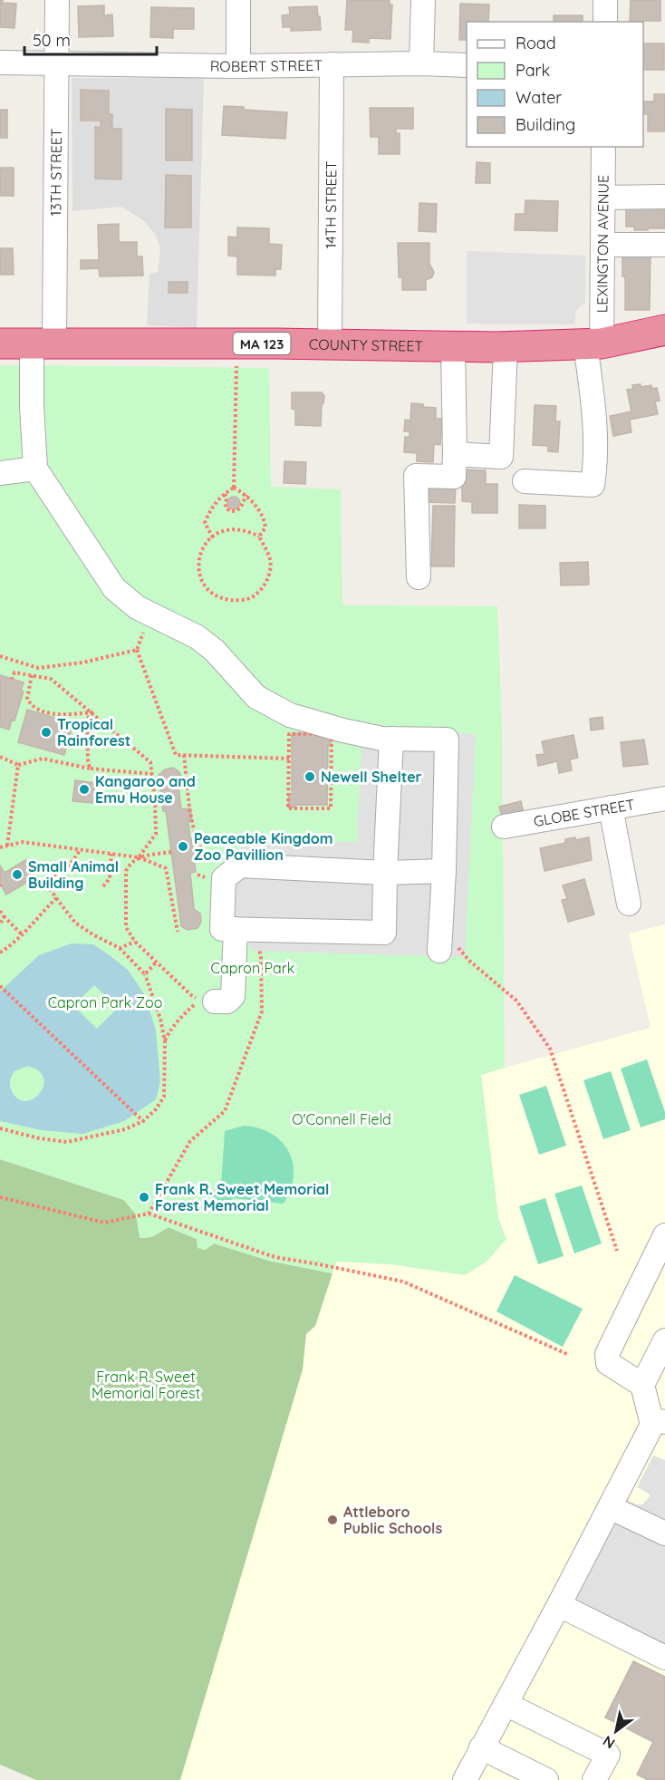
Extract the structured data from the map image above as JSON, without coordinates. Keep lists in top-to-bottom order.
{
  "streets": {
    "highway": ["MA 123", "COUNTY STREET"],
    "street": [
      "ROBERT STREET",
      "13TH STREET",
      "14TH STREET",
      "LEXINGTON AVENUE",
      "GLOBE STREET"
    ]
  },
  "crossings": [
    ["ROBERT STREET", "13TH STREET"],
    ["ROBERT STREET", "14TH STREET"],
    ["13TH STREET", "COUNTY STREET"],
    ["14TH STREET", "COUNTY STREET"],
    ["LEXINGTON AVENUE", "COUNTY STREET"]
  ],
  "parks": [
    "Capron Park",
    "Capron Park Zoo",
    "O'Connell Field",
    "Frank R. Sweet Memorial Forest"
  ],
  "places": [
    "Tropical Rainforest",
    "Newell Shelter",
    "Kangaroo and Emu House",
    "Peaceable Kingdom Zoo Pavillion",
    "Small Animal Building",
    "Frank R. Sweet Memorial Forest Memorial",
    "Attleboro Public Schools"
  ],
  "legend": [
    "Road",
    "Park",
    "Water",
    "Building"
  ],
  "scale_bar": "50 m",
  "north": "bottom left"
}
